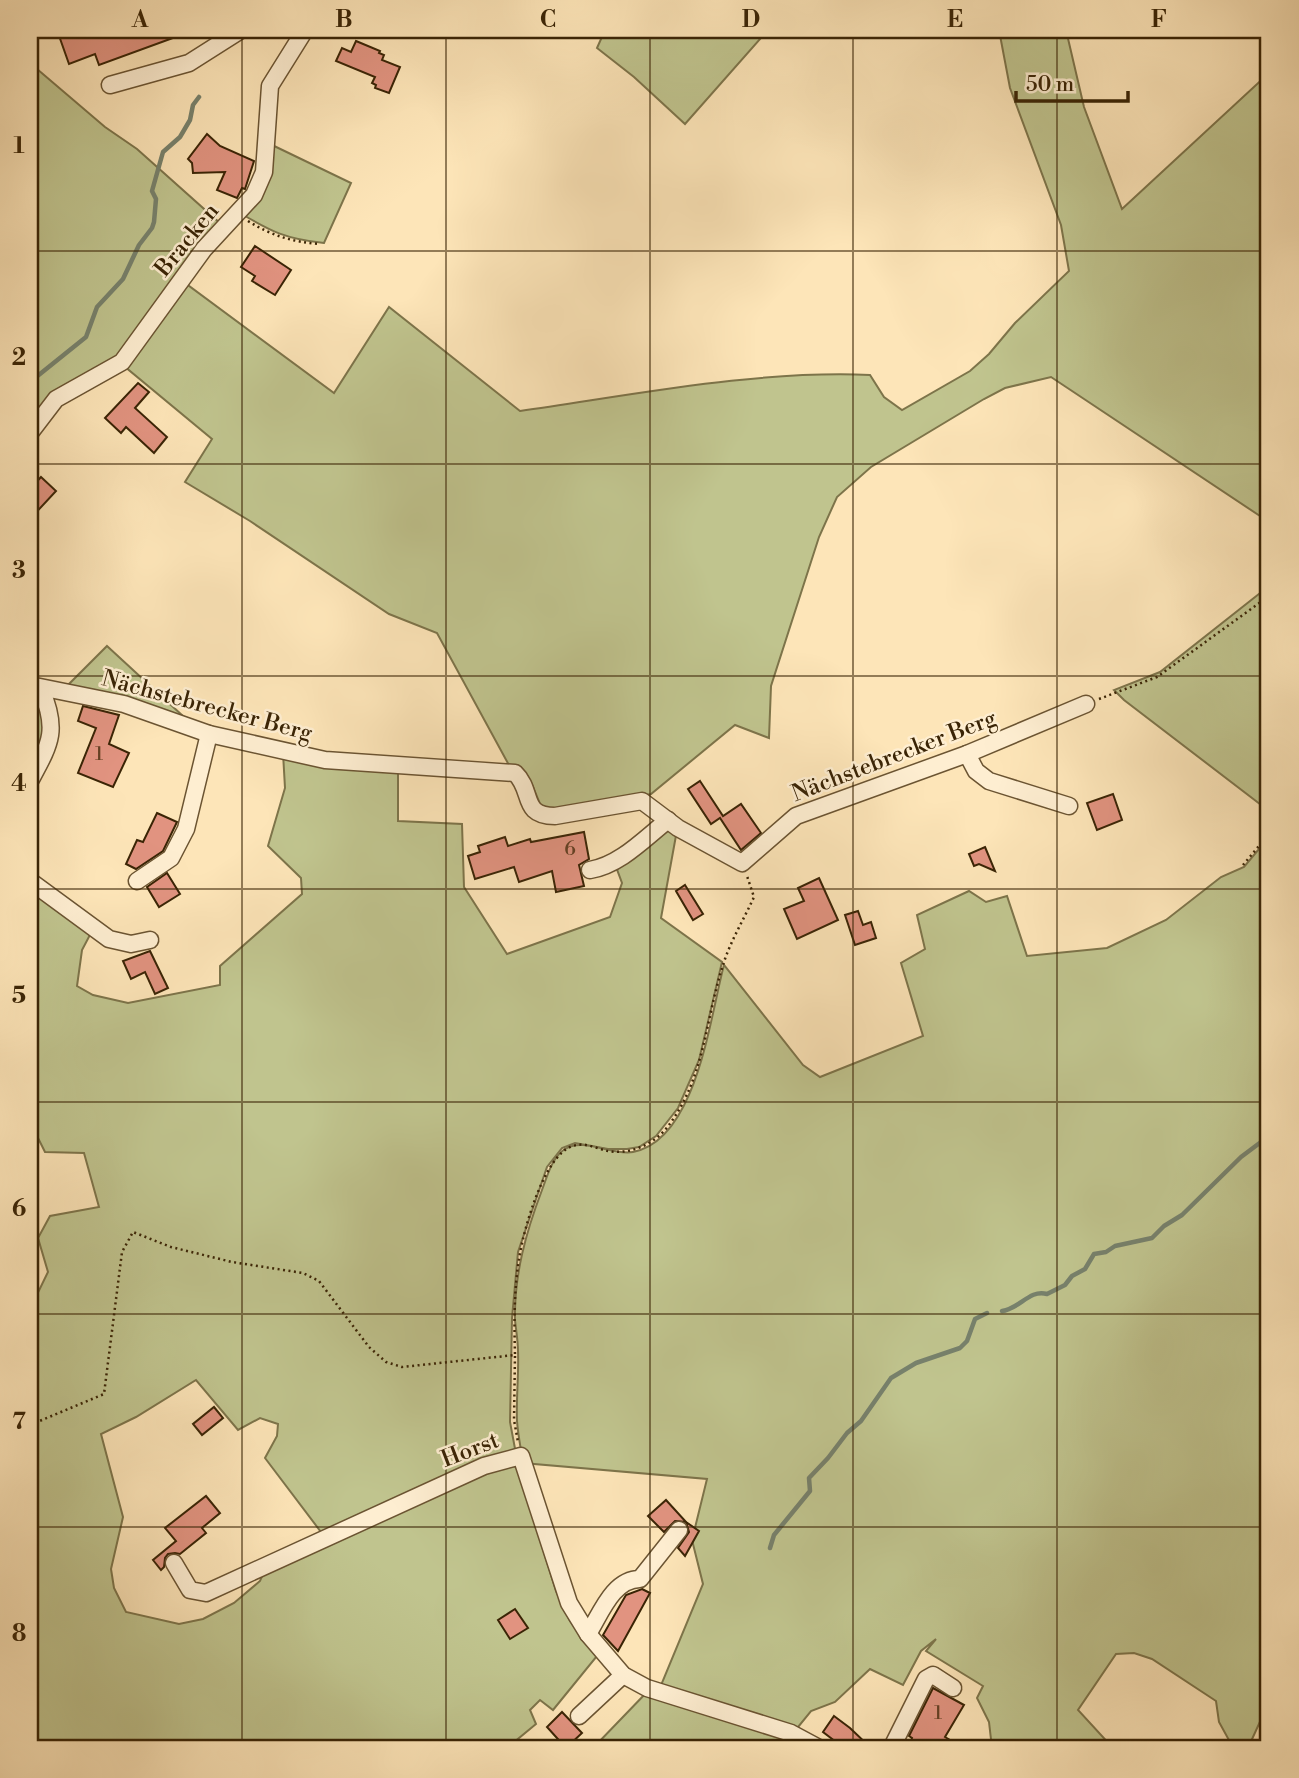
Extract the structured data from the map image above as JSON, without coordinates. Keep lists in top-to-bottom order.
{
  "streets": {
    "street": ["Bracken", "Nächstebrecker Berg", "Horst"]
  },
  "house_numbers": ["1", "6", "1"],
  "scale_bar": "50 m",
  "grid": {
    "columns": [
      "A",
      "B",
      "C",
      "D",
      "E",
      "F"
    ],
    "rows": [
      "1",
      "2",
      "3",
      "4",
      "5",
      "6",
      "7",
      "8"
    ]
  }
}
